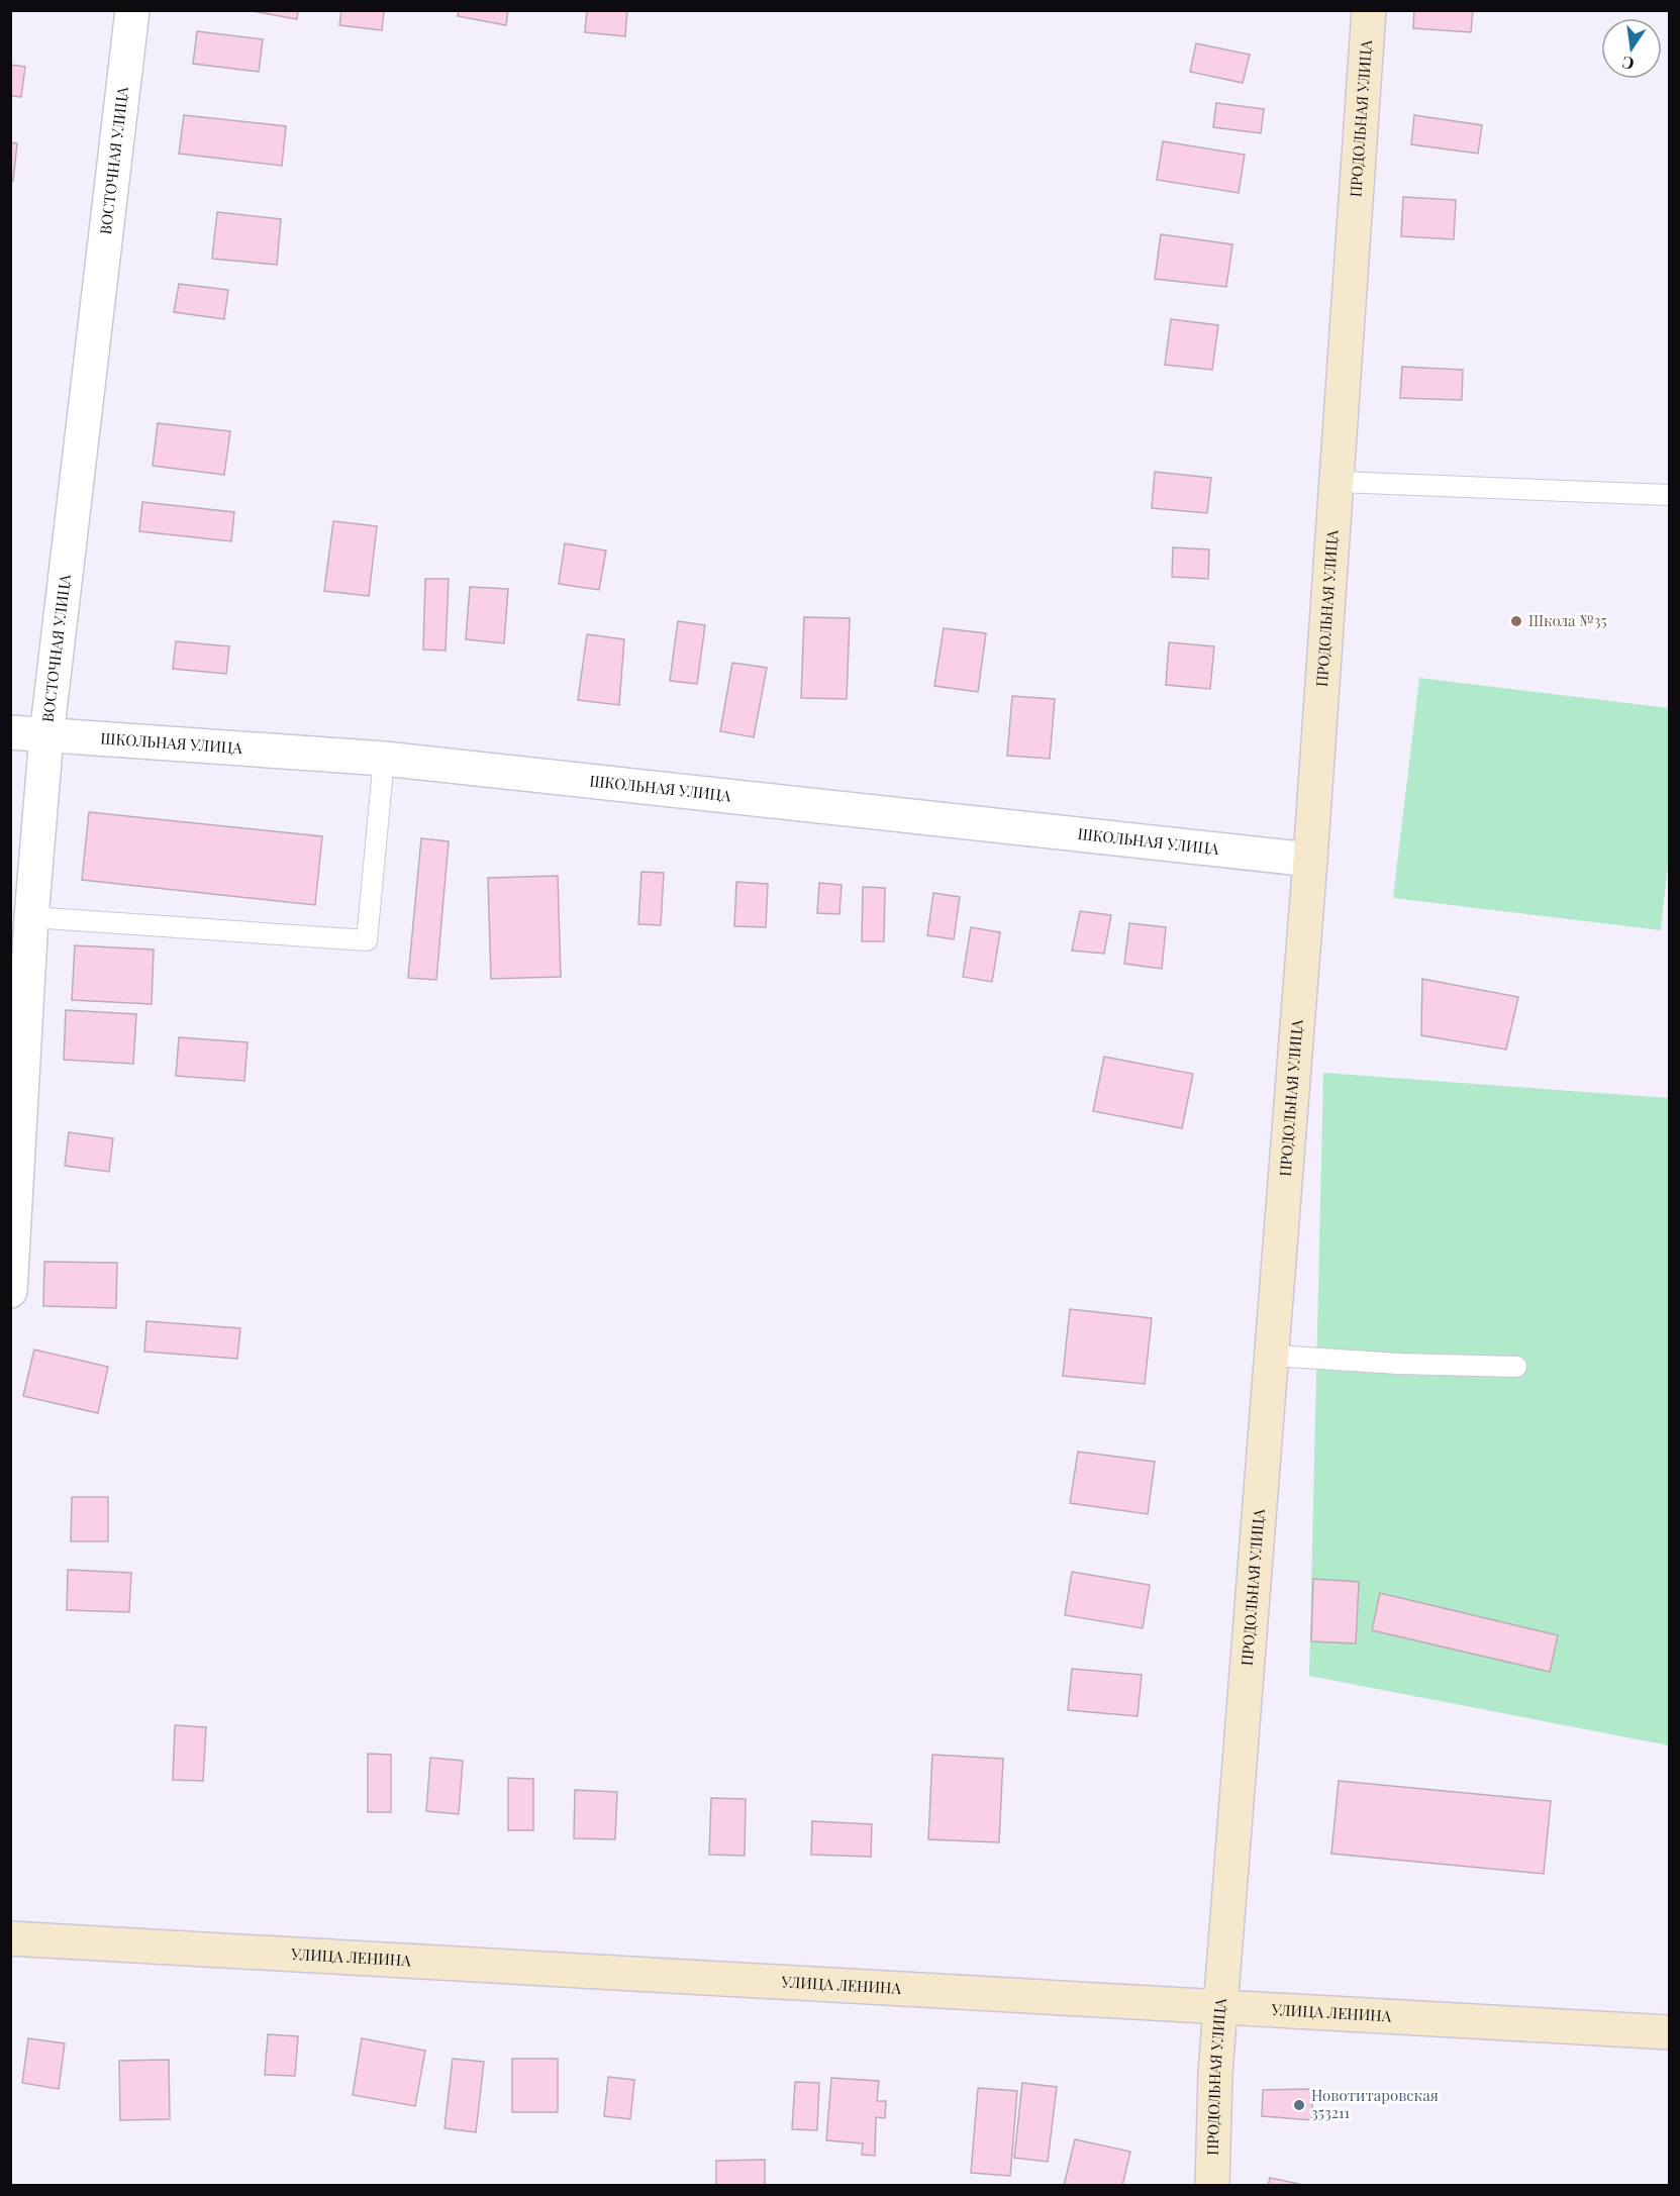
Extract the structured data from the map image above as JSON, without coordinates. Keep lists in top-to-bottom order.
{
  "streets": {
    "street": [
      "ПРОДОЛЬНАЯ УЛИЦА",
      "ВОСТОЧНАЯ УЛИЦА",
      "ШКОЛЬНАЯ УЛИЦА",
      "УЛИЦА ЛЕНИНА"
    ]
  },
  "crossings": [
    ["ПРОДОЛЬНАЯ УЛИЦА", "ШКОЛЬНАЯ УЛИЦА"],
    ["ПРОДОЛЬНАЯ УЛИЦА", "УЛИЦА ЛЕНИНА"],
    ["ВОСТОЧНАЯ УЛИЦА", "ШКОЛЬНАЯ УЛИЦА"]
  ],
  "places": ["Школа №35", "Новотитаровская 353211"],
  "north": "bottom"
}
